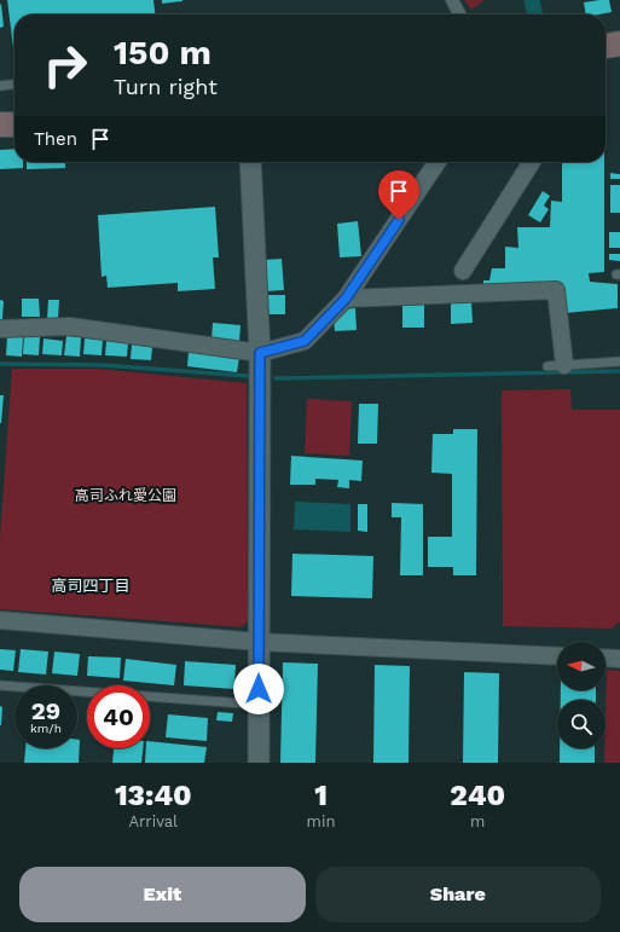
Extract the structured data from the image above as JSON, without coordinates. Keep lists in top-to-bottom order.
{
  "districts": ["高司四丁目"],
  "parks": ["高司ふれ愛公園"],
  "north": "left",
  "page": {
    "turn": ["150 m", "Turn right"],
    "then": "Then",
    "speed": "29 km/h",
    "limit": "40",
    "eta": [
      "13:40",
      "Arrival",
      "1",
      "min",
      "240",
      "m"
    ],
    "buttons": ["Exit", "Share"]
  }
}
